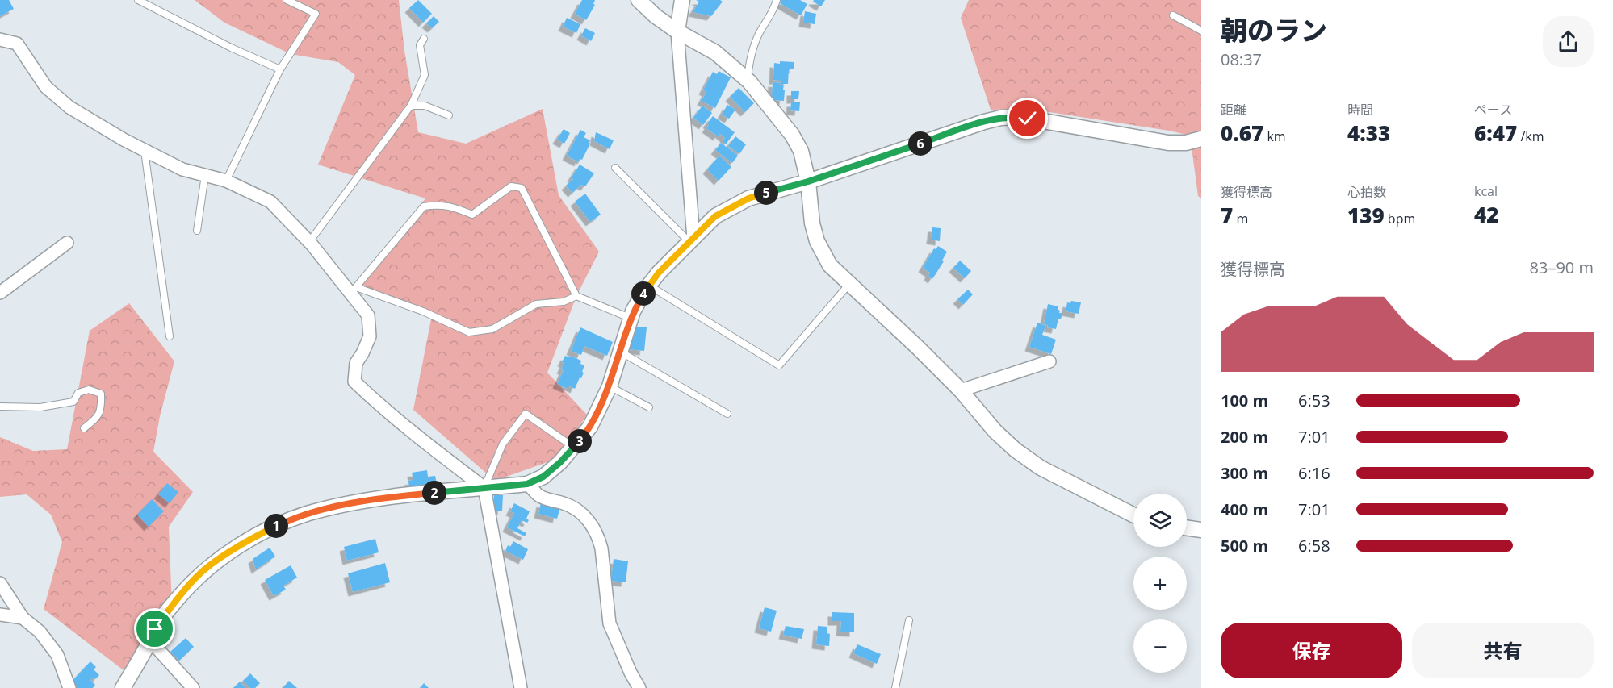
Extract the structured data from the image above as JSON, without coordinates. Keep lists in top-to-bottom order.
{
  "page": {
    "heading": ["朝のラン", "08:37"],
    "stats": [
      ["距離", "0.67 km"],
      ["時間", "4:33"],
      ["ペース", "6:47 /km"],
      ["獲得標高", "7 m"],
      ["心拍数", "139 bpm"],
      ["kcal", "42"]
    ],
    "pins": [
      "6",
      "5",
      "4",
      "3",
      "2",
      "1"
    ],
    "chart": ["獲得標高", "83–90 m"],
    "list": [
      {
        "name": "100 m",
        "note": "6:53"
      },
      {
        "name": "200 m",
        "note": "7:01"
      },
      {
        "name": "300 m",
        "note": "6:16"
      },
      {
        "name": "400 m",
        "note": "7:01"
      },
      {
        "name": "500 m",
        "note": "6:58"
      }
    ],
    "map_buttons": ["+", "−"],
    "buttons": ["保存", "共有"]
  }
}
